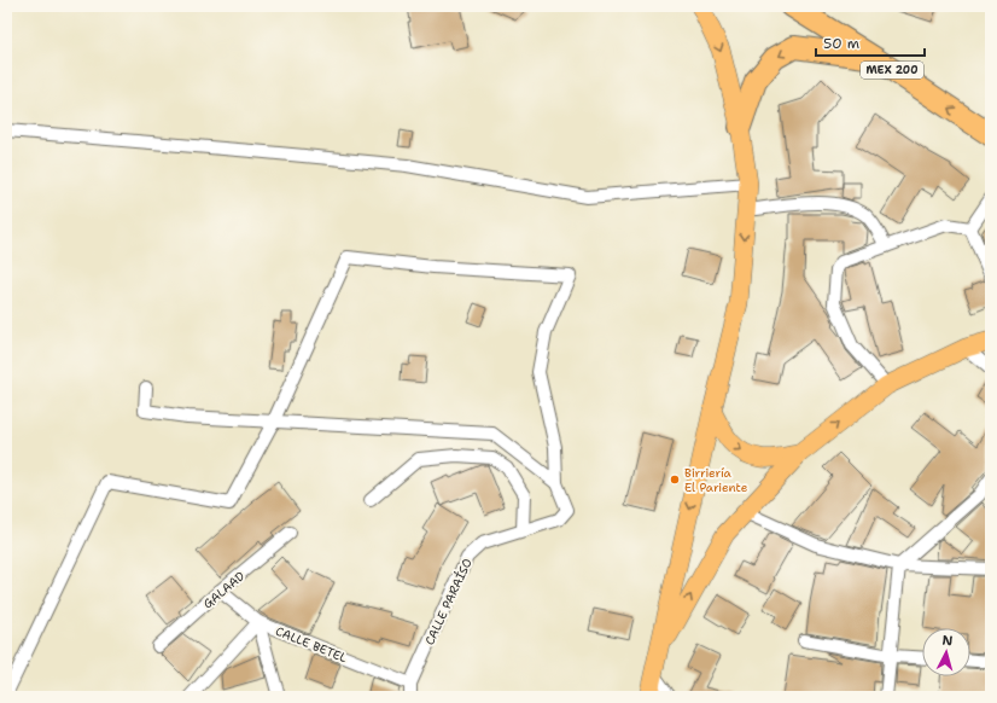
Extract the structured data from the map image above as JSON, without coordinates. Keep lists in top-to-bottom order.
{
  "streets": {
    "highway": ["MEX 200"],
    "street": ["GALAAD", "CALLE PARAÍSO", "CALLE BETEL"]
  },
  "crossings": [
    ["GALAAD", "CALLE BETEL"],
    ["CALLE PARAÍSO", "CALLE BETEL"]
  ],
  "places": ["Birriería El Pariente"],
  "scale_bar": "50 m",
  "north": "top"
}
